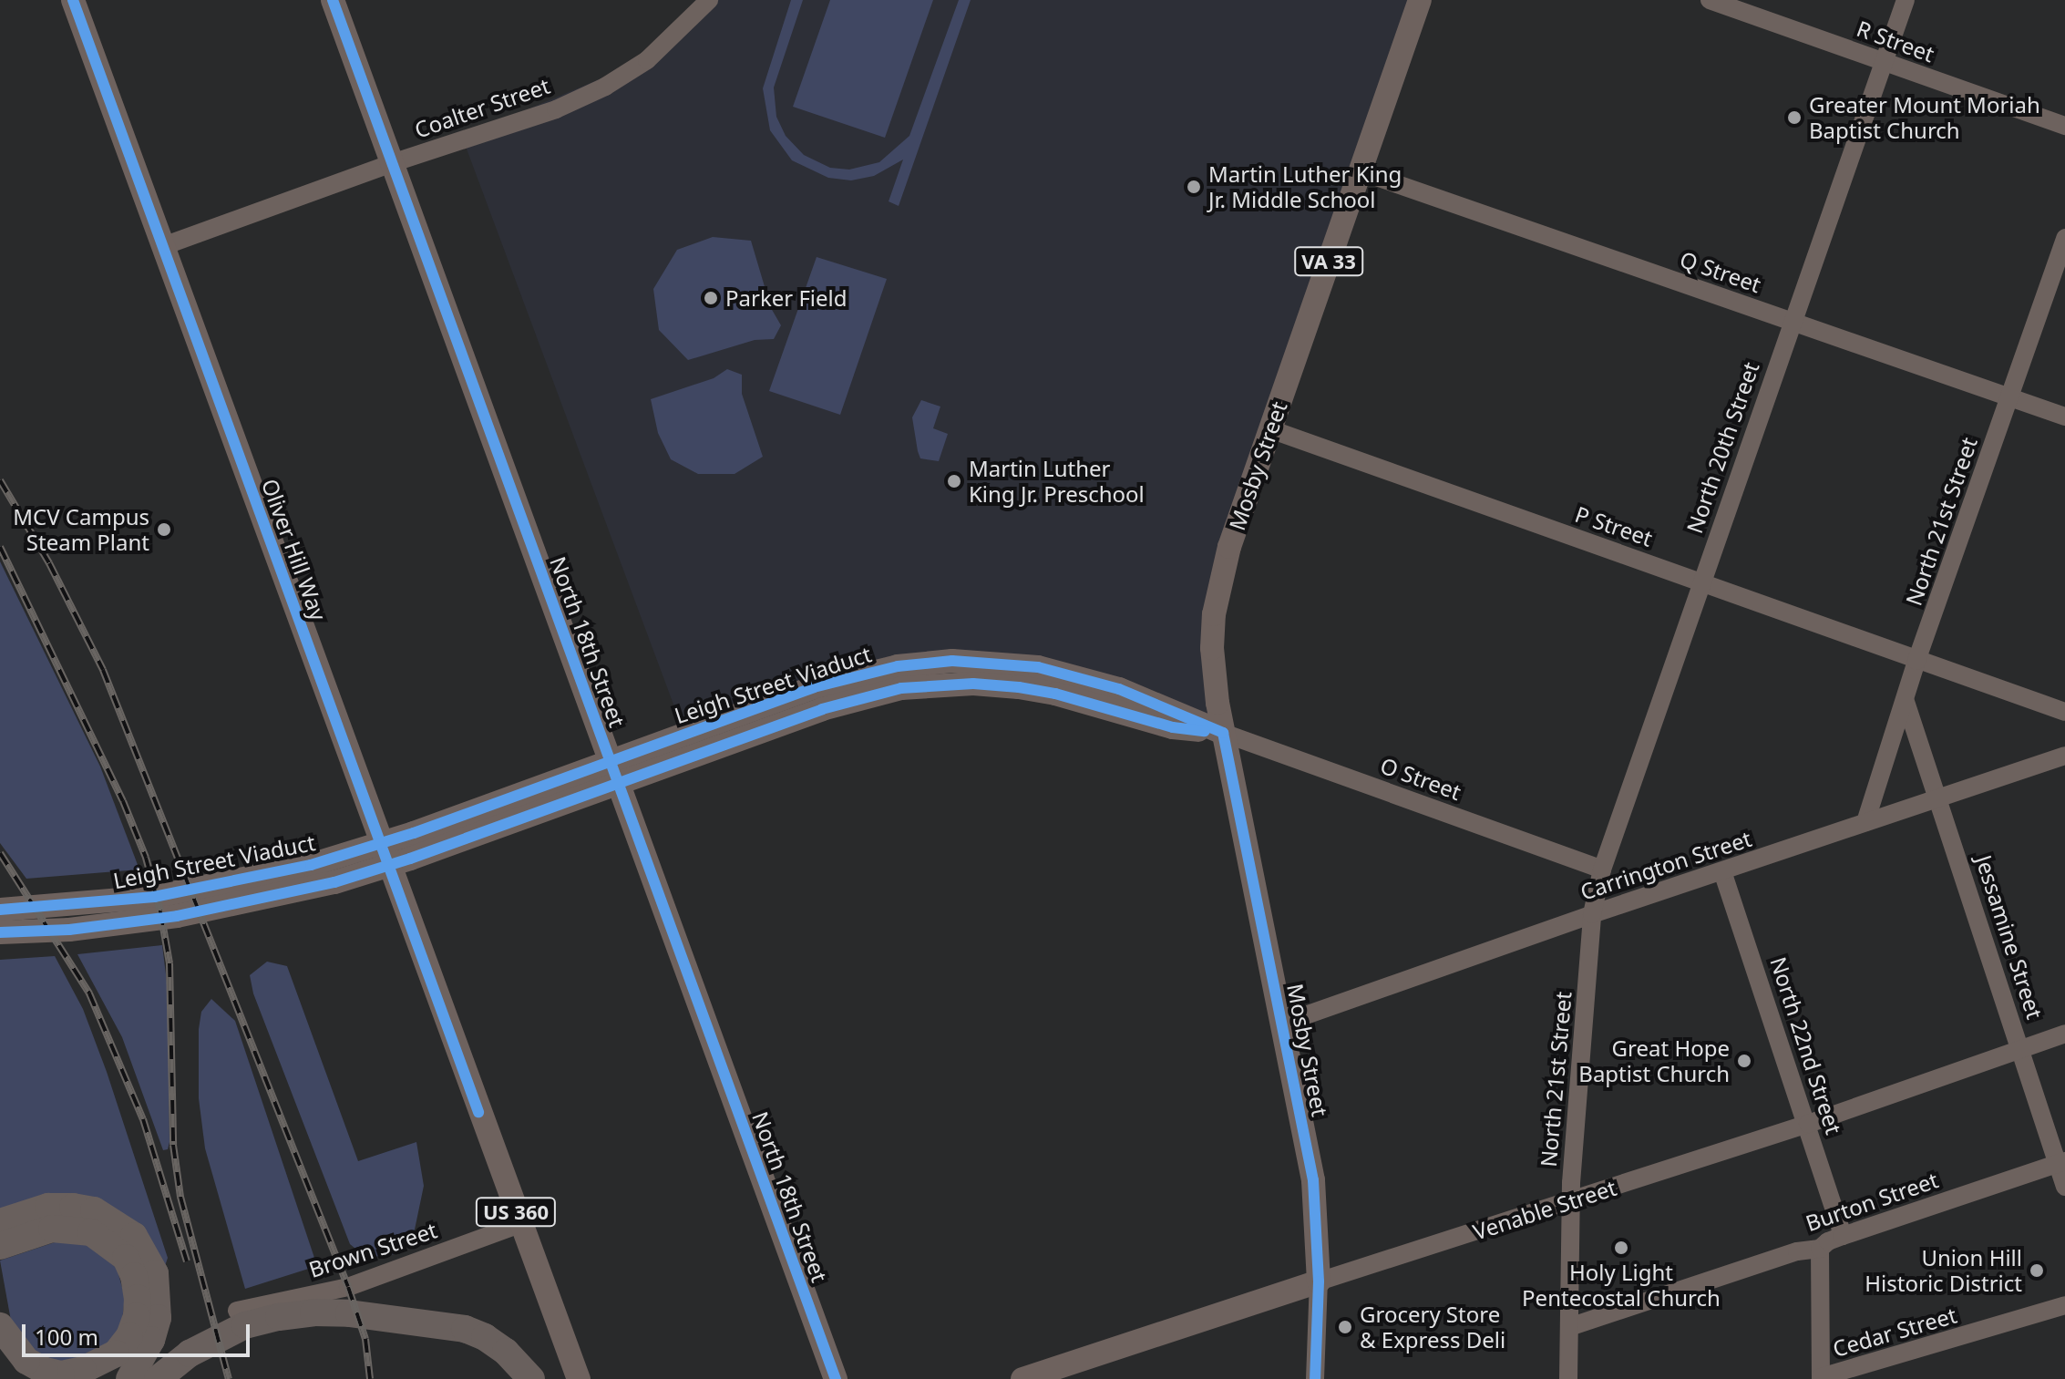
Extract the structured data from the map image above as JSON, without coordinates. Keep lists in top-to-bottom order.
{
  "streets": {
    "main road": [
      "VA 33",
      "Mosby Street",
      "Oliver Hill Way",
      "North 18th Street",
      "Leigh Street Viaduct",
      "Venable Street",
      "US 360"
    ],
    "street": [
      "R Street",
      "Coalter Street",
      "Q Street",
      "North 20th Street",
      "North 21st Street",
      "P Street",
      "O Street",
      "Carrington Street",
      "Jessamine Street",
      "North 22nd Street",
      "Burton Street",
      "Brown Street",
      "Cedar Street"
    ]
  },
  "crossings": [
    ["R Street", "North 20th Street"],
    ["Coalter Street", "Oliver Hill Way"],
    ["Coalter Street", "North 18th Street"],
    ["Q Street", "North 20th Street"],
    ["Q Street", "Mosby Street"],
    ["Q Street", "North 21st Street"],
    ["North 20th Street", "North 21st Street"],
    ["North 20th Street", "P Street"],
    ["North 20th Street", "O Street"],
    ["North 20th Street", "Carrington Street"],
    ["Mosby Street", "P Street"],
    ["Mosby Street", "Leigh Street Viaduct"],
    ["Mosby Street", "O Street"],
    ["Mosby Street", "Carrington Street"],
    ["Mosby Street", "Venable Street"],
    ["North 21st Street", "P Street"],
    ["North 21st Street", "Carrington Street"],
    ["North 21st Street", "Jessamine Street"],
    ["North 21st Street", "Burton Street"],
    ["North 21st Street", "Venable Street"],
    ["Oliver Hill Way", "Brown Street"],
    ["Leigh Street Viaduct", "O Street"],
    ["Carrington Street", "Jessamine Street"],
    ["Carrington Street", "North 22nd Street"],
    ["Jessamine Street", "Burton Street"],
    ["Jessamine Street", "Venable Street"],
    ["North 22nd Street", "Burton Street"],
    ["North 22nd Street", "Venable Street"]
  ],
  "places": [
    "Greater Mount Moriah Baptist Church",
    "Martin Luther King Jr. Middle School",
    "Parker Field",
    "Martin Luther King Jr. Preschool",
    "MCV Campus Steam Plant",
    "Great Hope Baptist Church",
    "Holy Light Pentecostal Church",
    "Union Hill Historic District",
    "Grocery Store & Express Deli"
  ],
  "scale_bar": "100 m"
}
